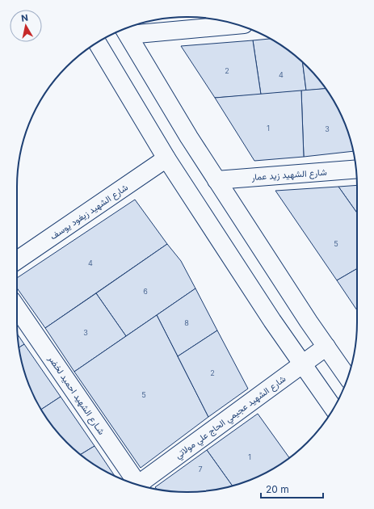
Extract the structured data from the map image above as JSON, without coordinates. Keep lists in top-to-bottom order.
{
  "streets": {
    "main road": [
      "شارع الشهيد زيد عمار",
      "شارع الشهيد زيغود يوسف",
      "شـارع الشهيد احميد لخضر",
      "شارع الشهيد عجيمي الحاج علي مولاتي"
    ]
  },
  "house_numbers": [
    "2",
    "4",
    "1",
    "3",
    "5",
    "4",
    "6",
    "8",
    "3",
    "2",
    "5",
    "1",
    "7"
  ],
  "scale_bar": "20 m",
  "north": "top"
}
